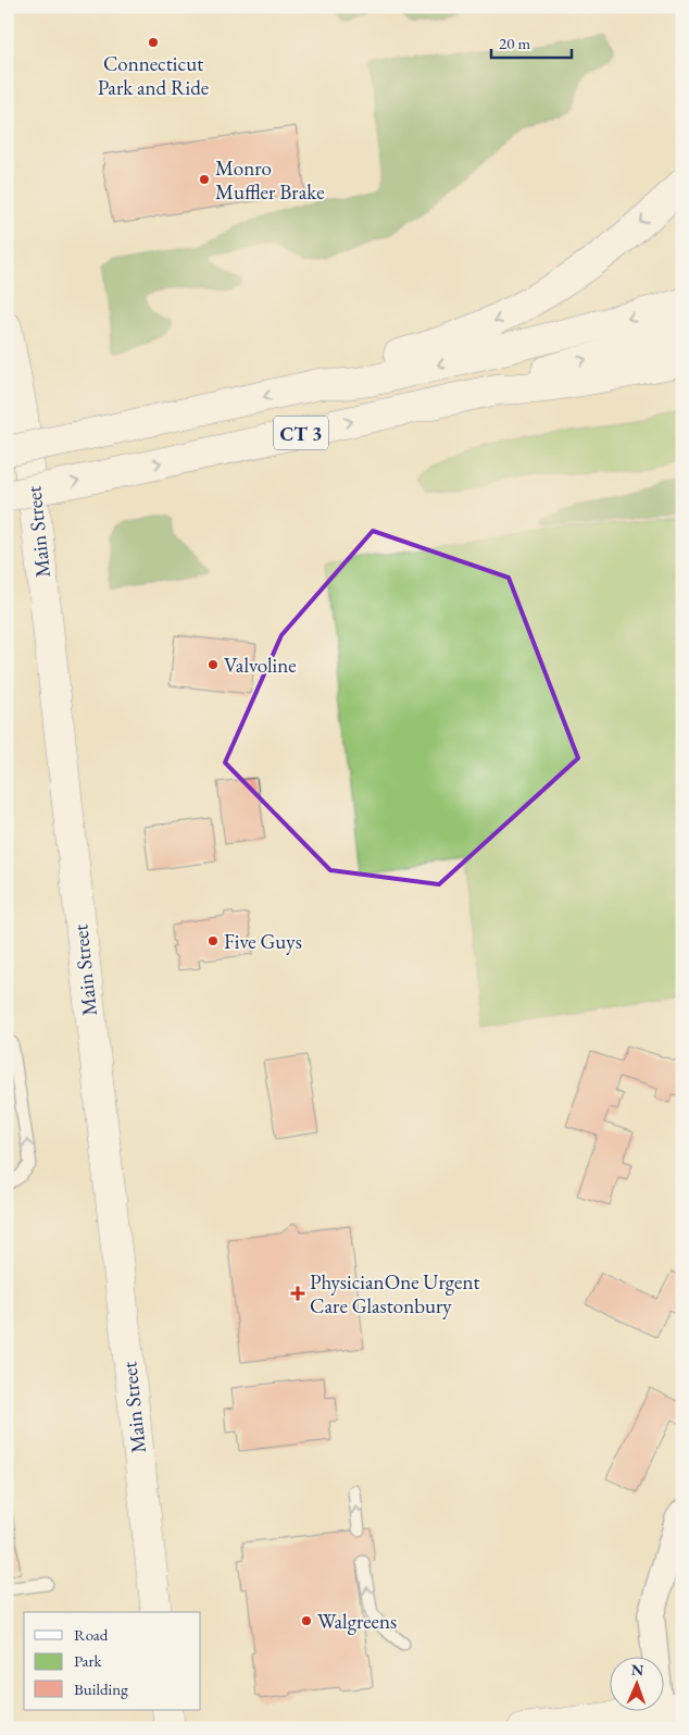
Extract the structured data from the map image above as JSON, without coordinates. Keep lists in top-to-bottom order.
{
  "streets": {
    "main road": ["CT 3", "Main Street"]
  },
  "places": {
    "other": [
      "Connecticut Park and Ride",
      "Monro Muffler Brake",
      "Valvoline",
      "Five Guys",
      "Walgreens"
    ],
    "health": ["PhysicianOne Urgent Care Glastonbury"]
  },
  "legend": ["Road", "Park", "Building"],
  "scale_bar": "20 m",
  "north": "top"
}
